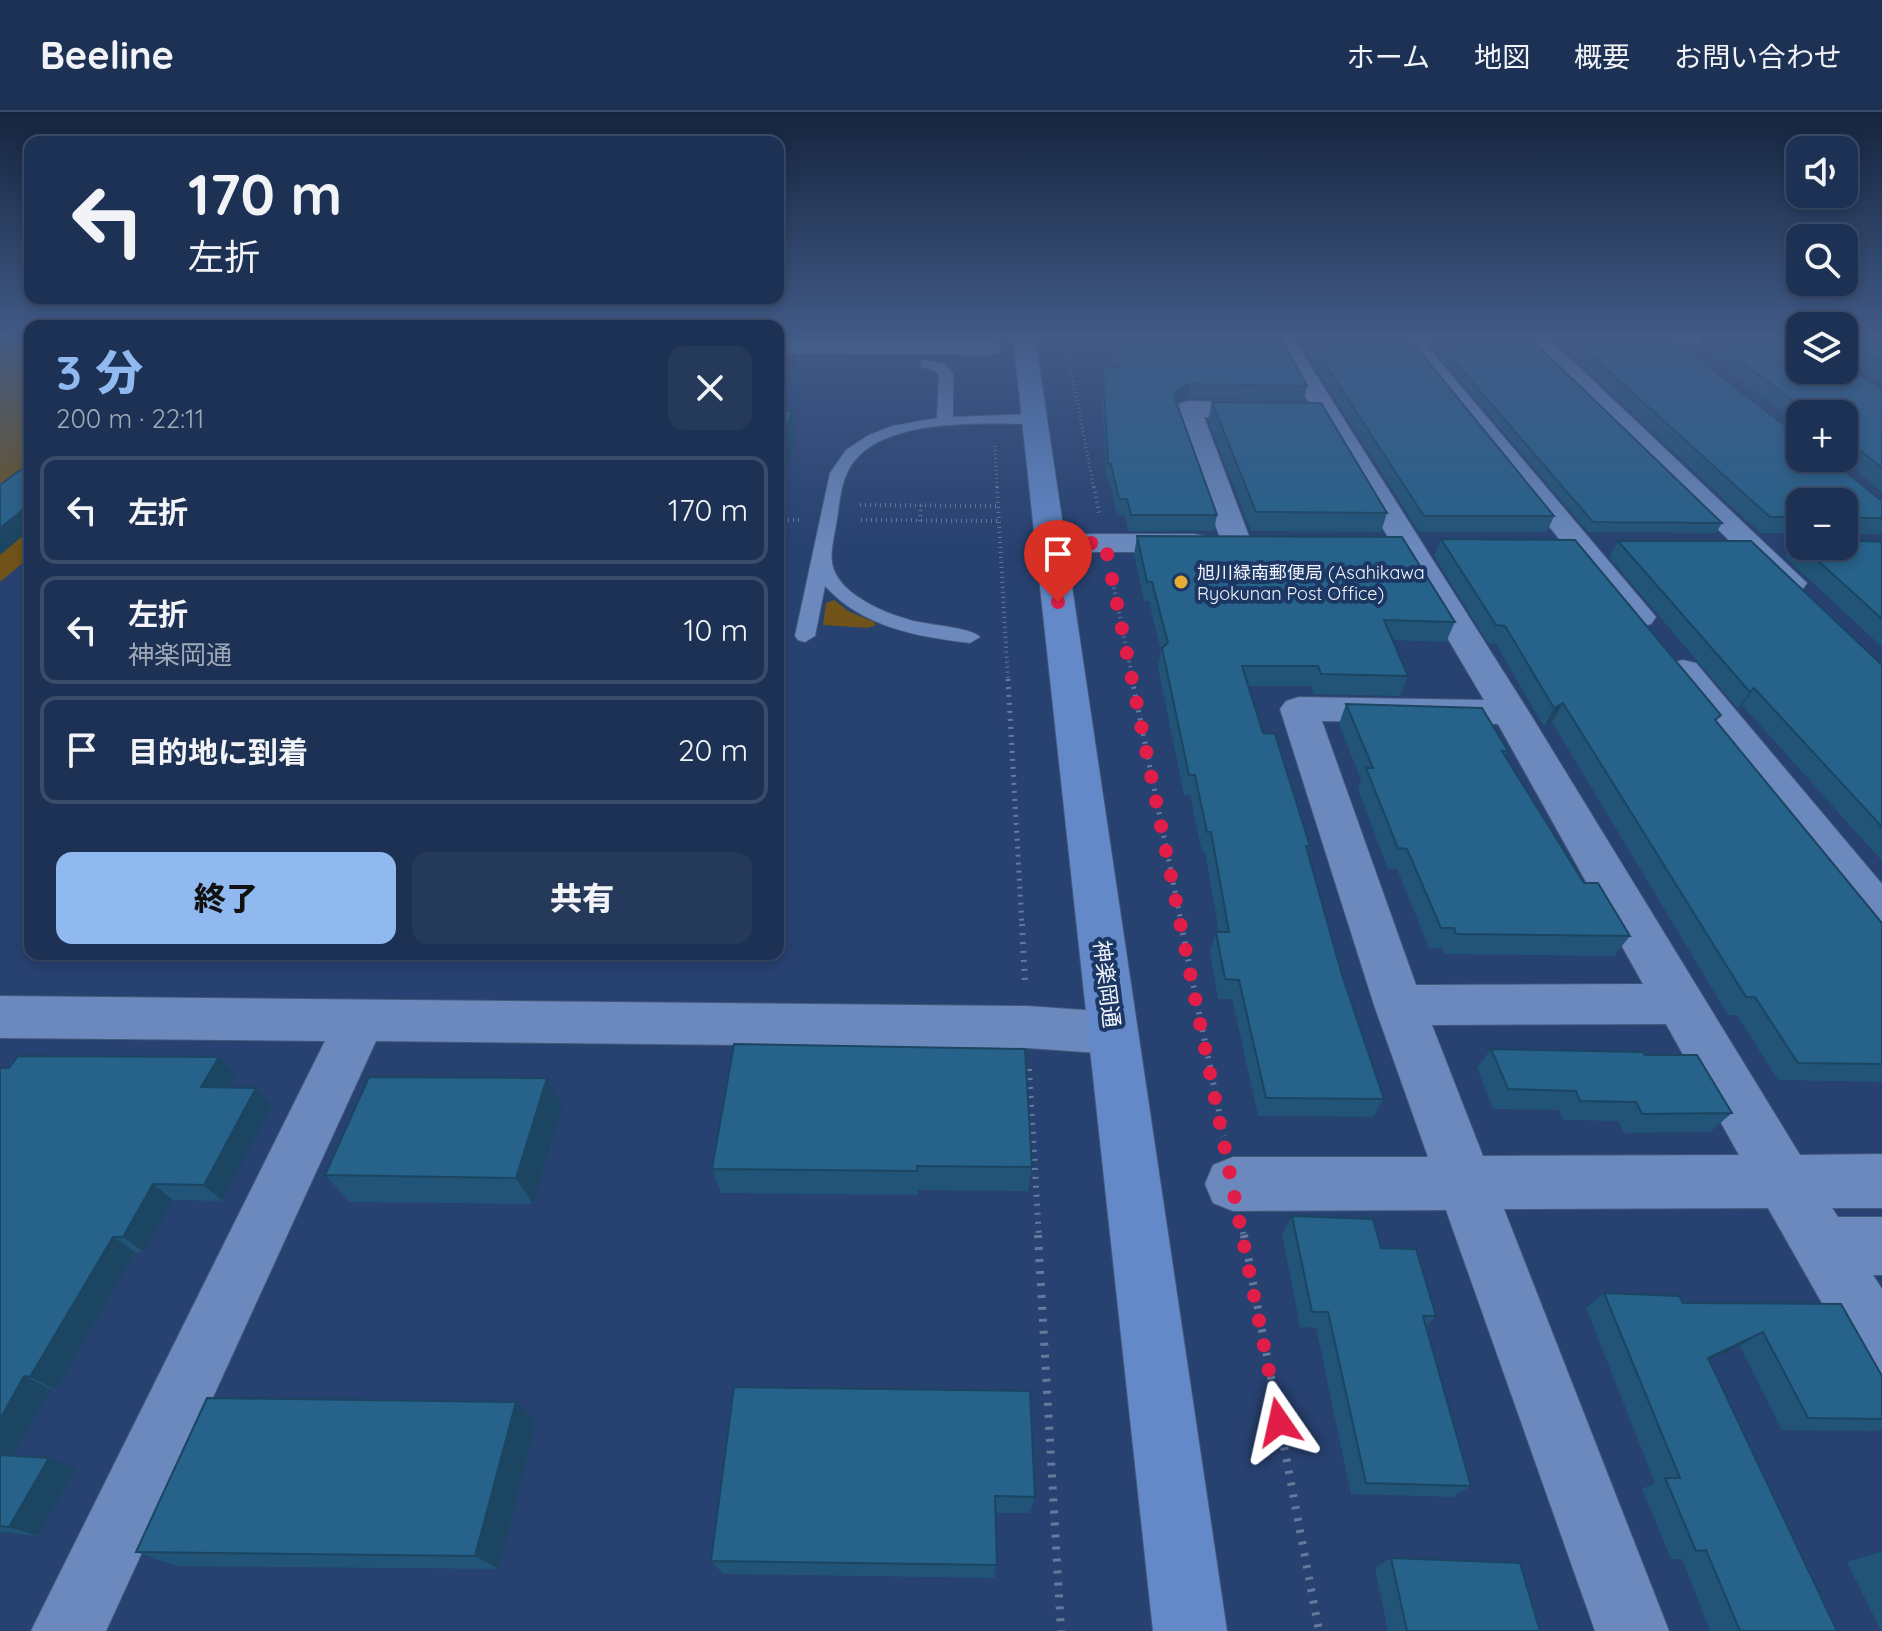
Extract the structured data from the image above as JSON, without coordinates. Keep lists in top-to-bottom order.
{
  "streets": {
    "street": ["神楽岡通"]
  },
  "places": ["旭川緑南郵便局 (Asahikawa Ryokunan Post Office)"],
  "page": {
    "header": "Beeline",
    "nav": [
      "ホーム",
      "地図",
      "概要",
      "お問い合わせ"
    ],
    "map_buttons": ["+", "−"],
    "turn": ["170 m", "左折"],
    "heading": ["3 分", "200 m · 22:11"],
    "list": [
      {
        "name": "左折",
        "value": "170 m"
      },
      {
        "name": "左折",
        "note": "神楽岡通",
        "value": "10 m"
      },
      {
        "name": "目的地に到着",
        "value": "20 m"
      }
    ],
    "buttons": ["終了", "共有"]
  }
}
